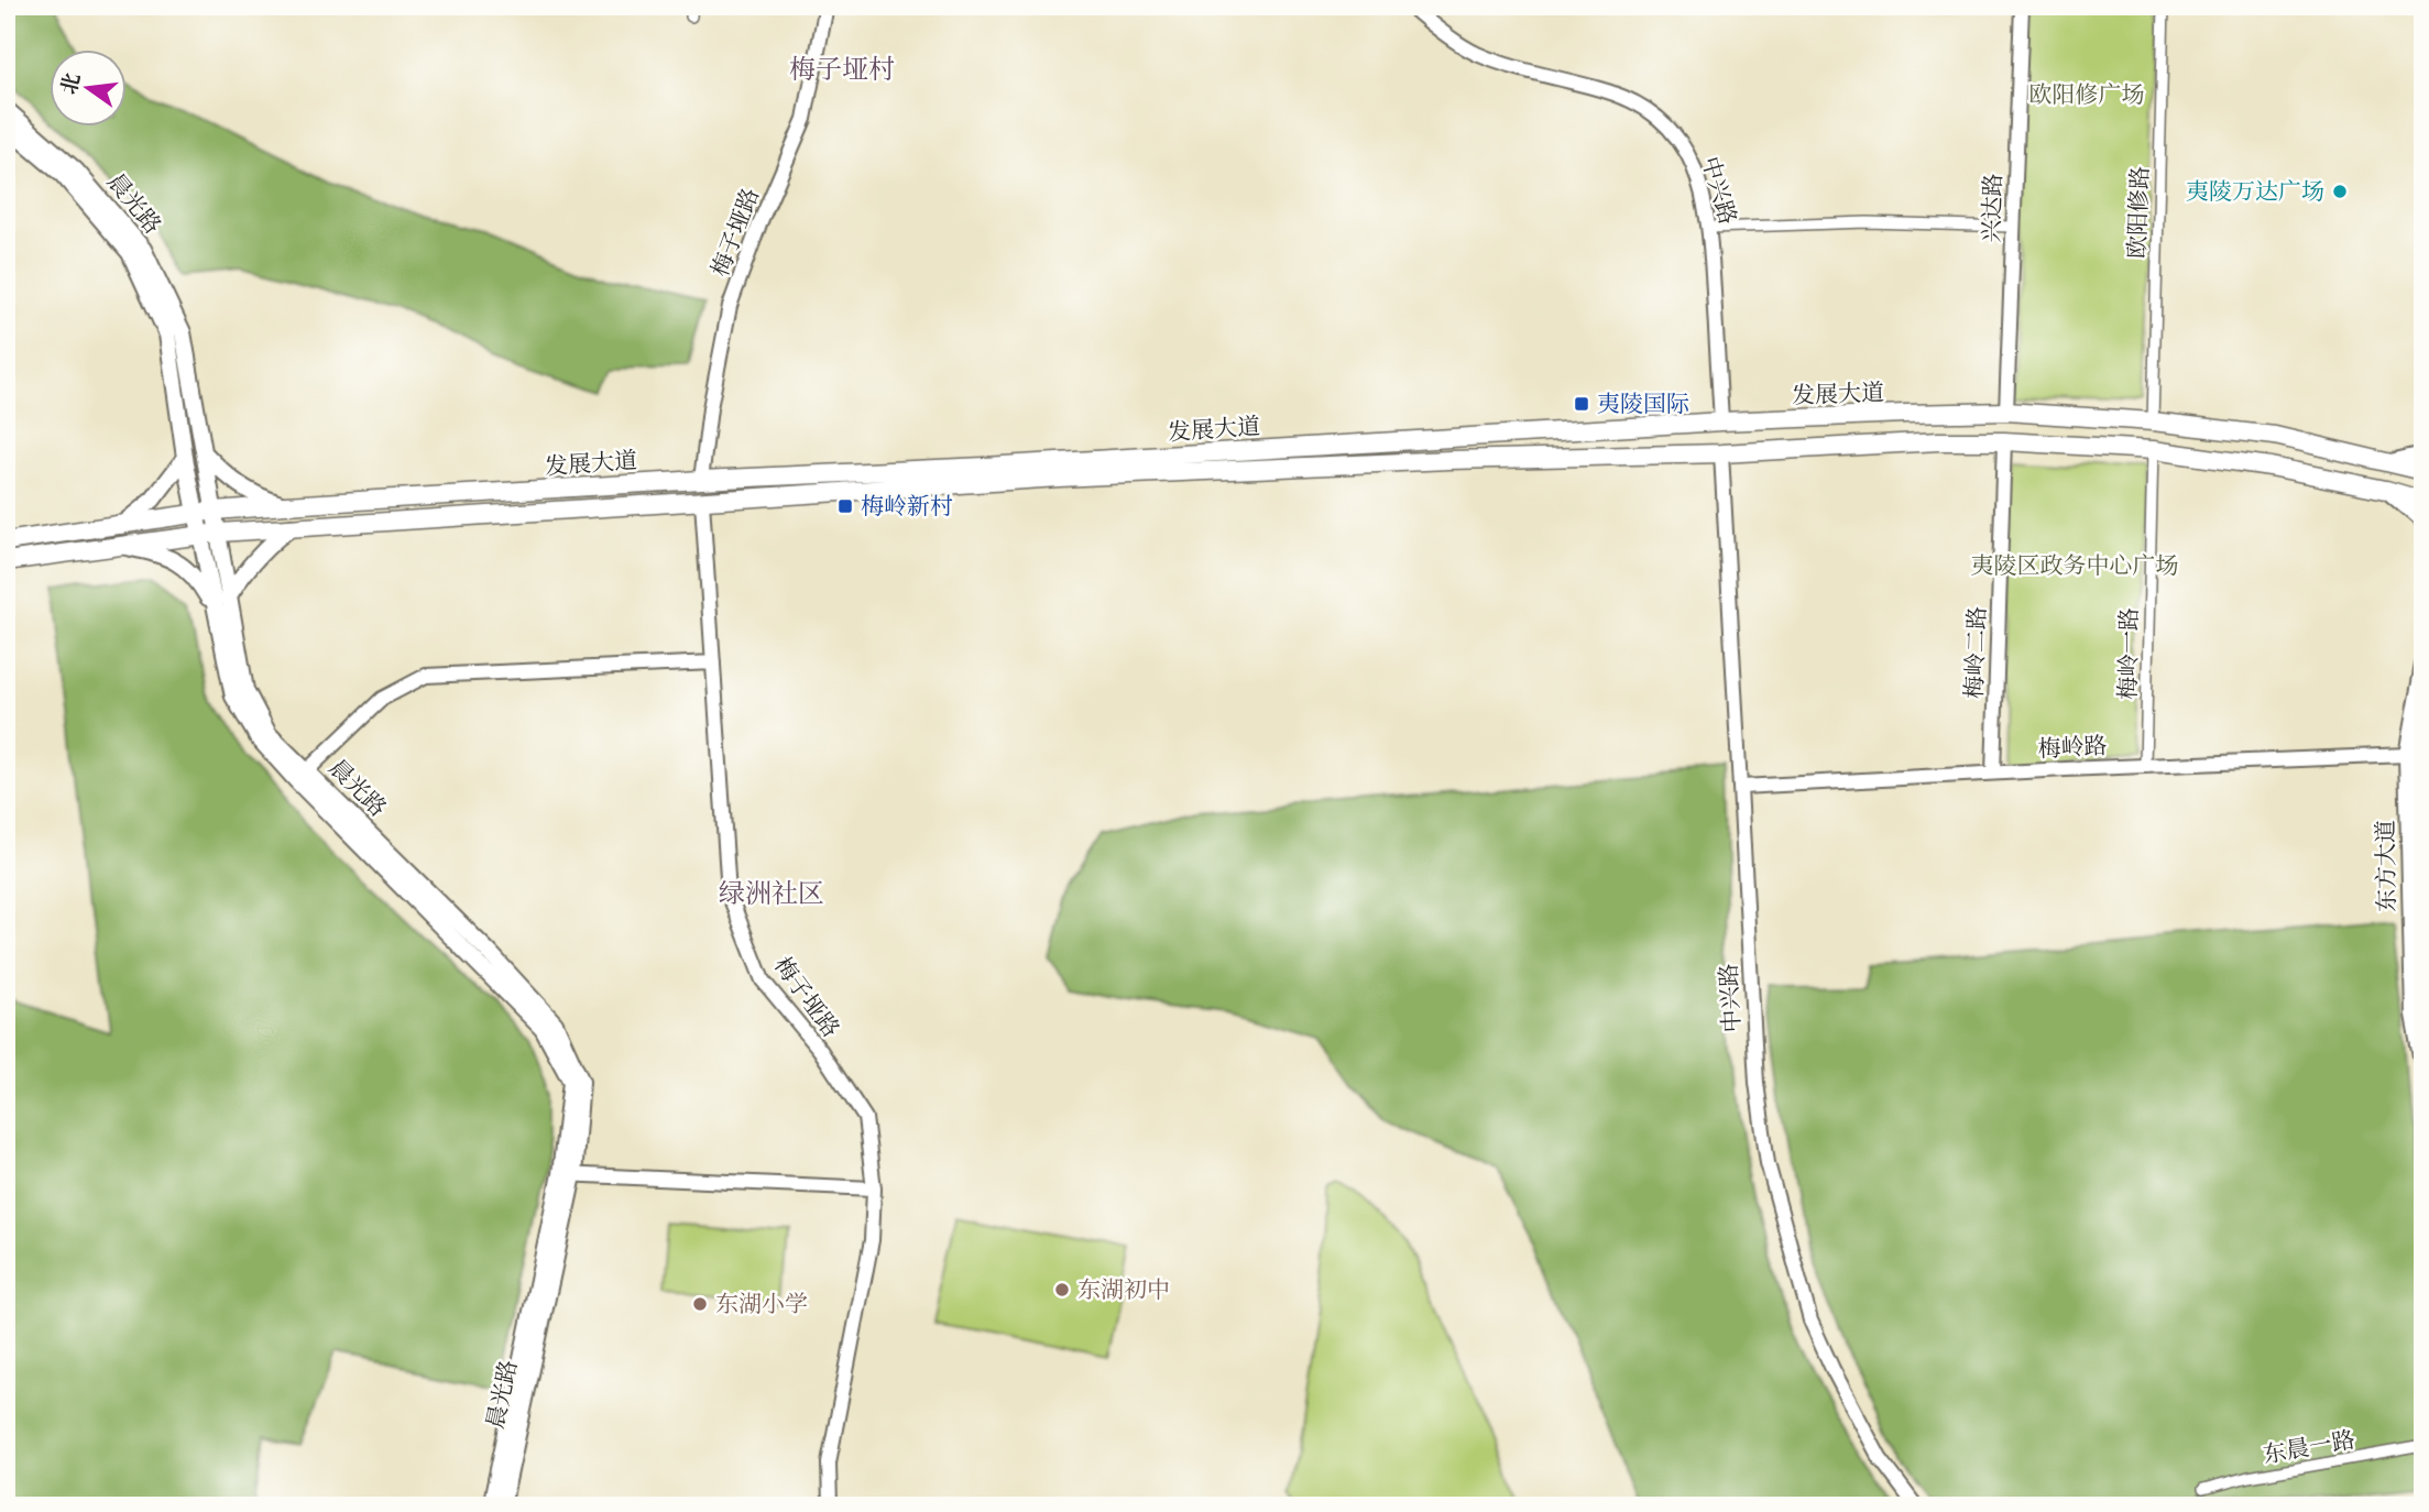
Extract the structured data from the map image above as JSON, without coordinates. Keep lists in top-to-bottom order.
{
  "streets": {
    "highway": ["发展大道"],
    "main road": ["晨光路", "东方大道"],
    "street": [
      "中兴路",
      "兴达路",
      "欧阳修路",
      "梅子垭路",
      "梅岭二路",
      "梅岭一路",
      "梅岭路",
      "东晨一路"
    ]
  },
  "crossings": [
    ["中兴路", "发展大道"],
    ["中兴路", "梅岭路"],
    ["晨光路", "发展大道"],
    ["兴达路", "发展大道"],
    ["欧阳修路", "发展大道"],
    ["梅子垭路", "发展大道"],
    ["发展大道", "梅岭二路"],
    ["发展大道", "梅岭一路"],
    ["梅岭二路", "梅岭路"],
    ["梅岭一路", "梅岭路"],
    ["梅岭路", "东方大道"]
  ],
  "districts": ["梅子垭村", "绿洲社区"],
  "parks": ["欧阳修广场", "夷陵区政务中心广场"],
  "places": {
    "other": ["夷陵万达广场", "东湖初中", "东湖小学"],
    "transit": ["夷陵国际", "梅岭新村"]
  },
  "north": "left"
}
